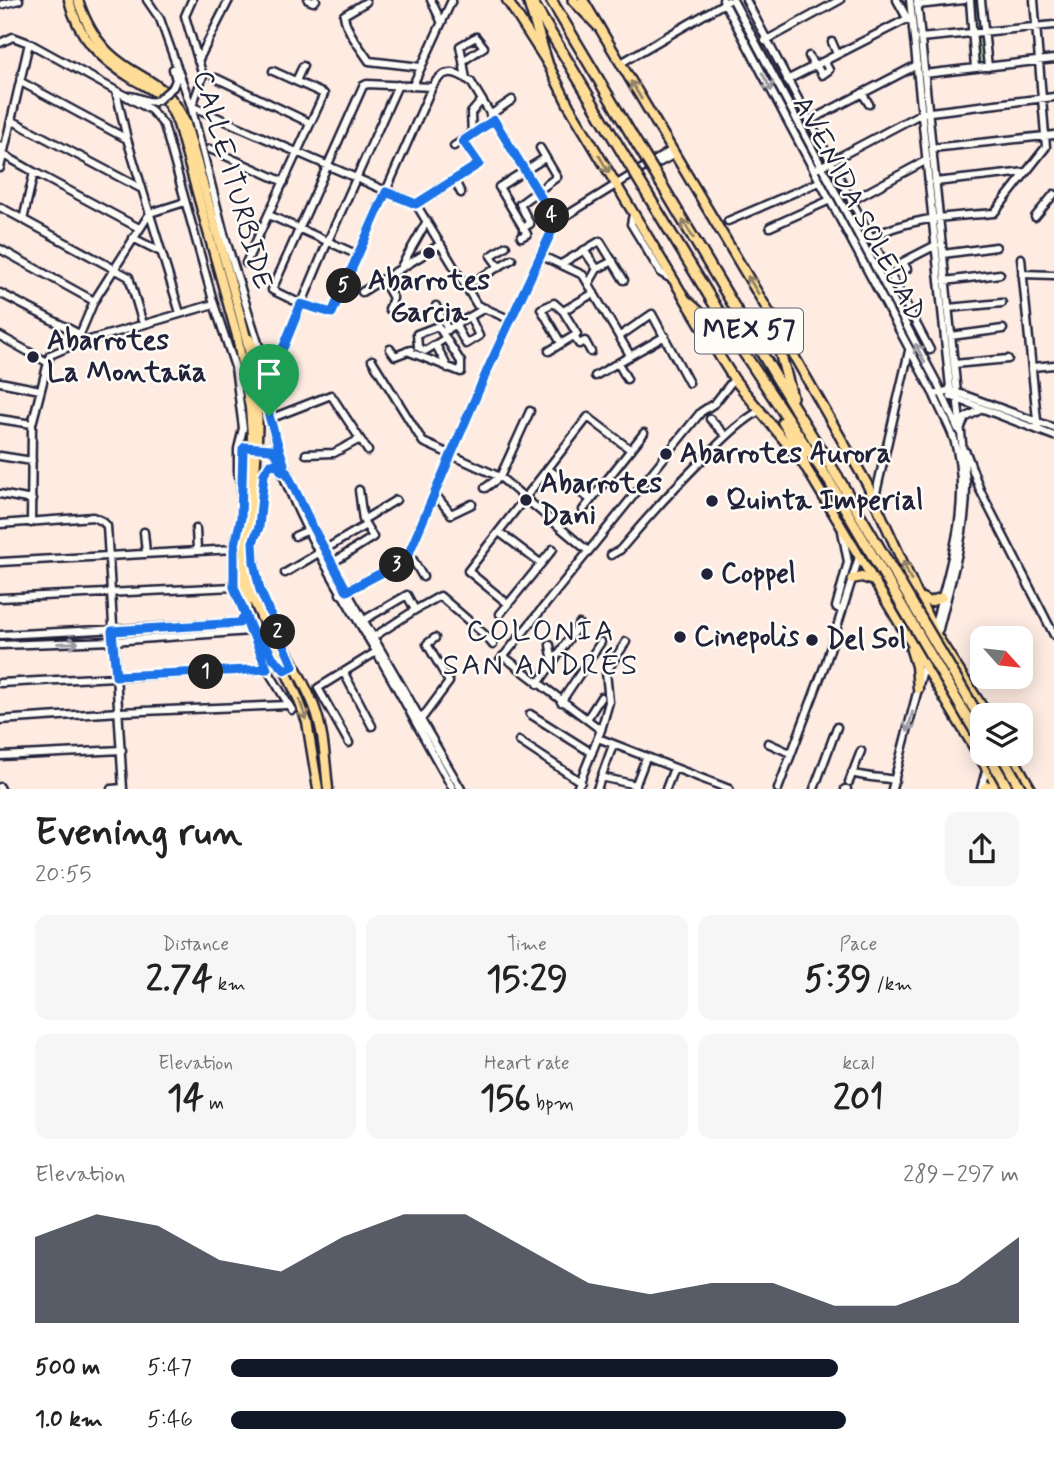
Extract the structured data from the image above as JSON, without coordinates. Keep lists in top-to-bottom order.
{
  "streets": {
    "highway": ["MEX 57"],
    "street": ["CALLE ITURBIDE", "AVENIDA SOLEDAD"]
  },
  "districts": ["COLONIA SAN ANDRÉS"],
  "places": [
    "Abarrotes Garcia",
    "Abarrotes La Montaña",
    "Abarrotes Aurora",
    "Abarrotes Dani",
    "Quinta Imperial",
    "Coppel",
    "Cinepolis",
    "Del Sol"
  ],
  "north": "bottom right",
  "page": {
    "pins": [
      "4",
      "5",
      "3",
      "2",
      "1"
    ],
    "heading": ["Evening run", "20:55"],
    "stats": [
      ["Distance", "2.74 km"],
      ["Time", "15:29"],
      ["Pace", "5:39 /km"],
      ["Elevation", "14 m"],
      ["Heart rate", "156 bpm"],
      ["kcal", "201"]
    ],
    "chart": ["Elevation", "289–297 m"],
    "list": [
      {
        "name": "500 m",
        "note": "5:47"
      },
      {
        "name": "1.0 km",
        "note": "5:46"
      }
    ]
  }
}
